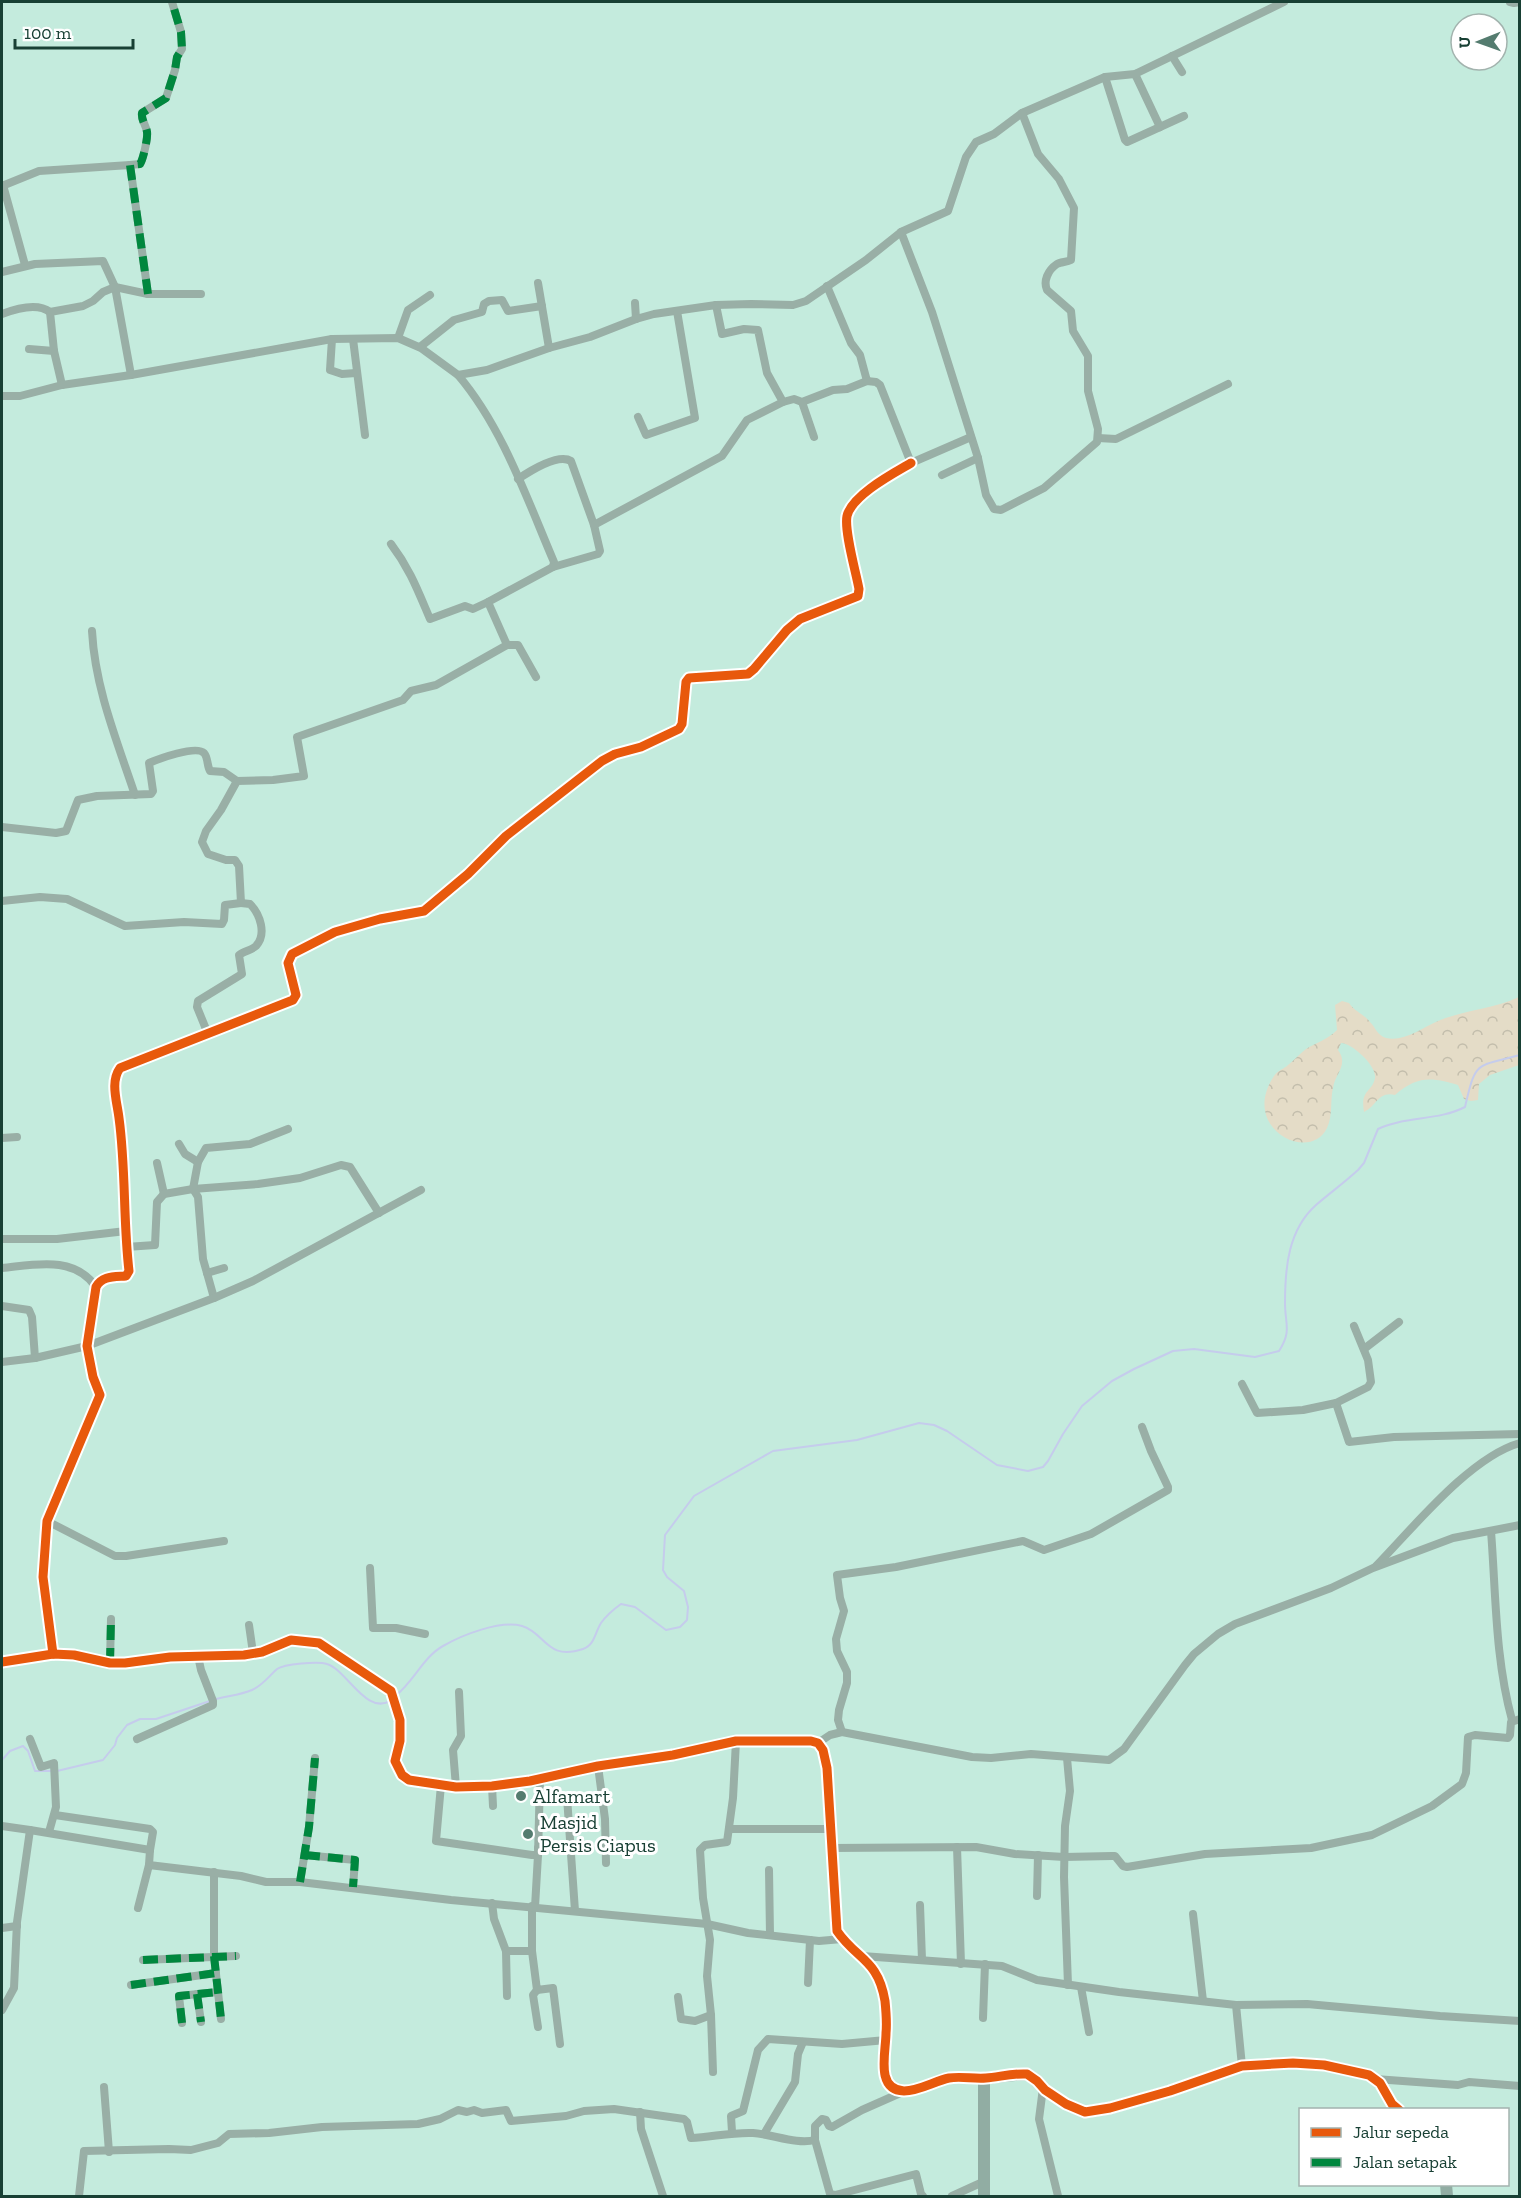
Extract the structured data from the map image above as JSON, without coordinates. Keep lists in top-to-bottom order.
{
  "places": ["Alfamart", "Masjid Persis Ciapus"],
  "legend": ["Jalur sepeda", "Jalan setapak"],
  "scale_bar": "100 m",
  "north": "left"
}
